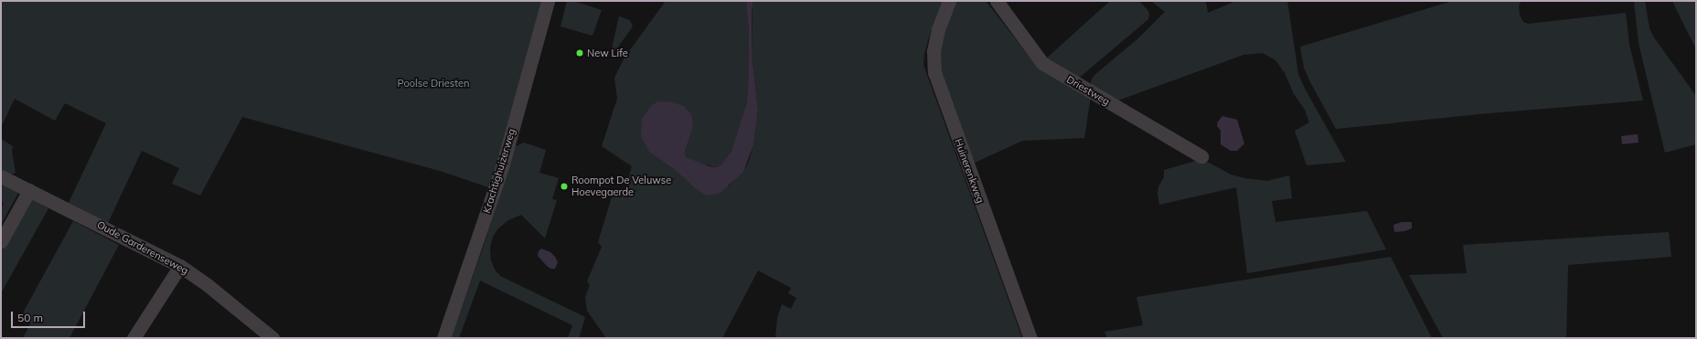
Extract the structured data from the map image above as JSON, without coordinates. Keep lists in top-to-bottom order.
{
  "streets": {
    "street": [
      "Driestweg",
      "Krachtighuizerweg",
      "Huinerenkweg",
      "Oude Garderenseweg"
    ]
  },
  "parks": ["Poolse Driesten"],
  "places": ["New Life", "Roompot De Veluwse Hoevegaerde"],
  "scale_bar": "50 m"
}
